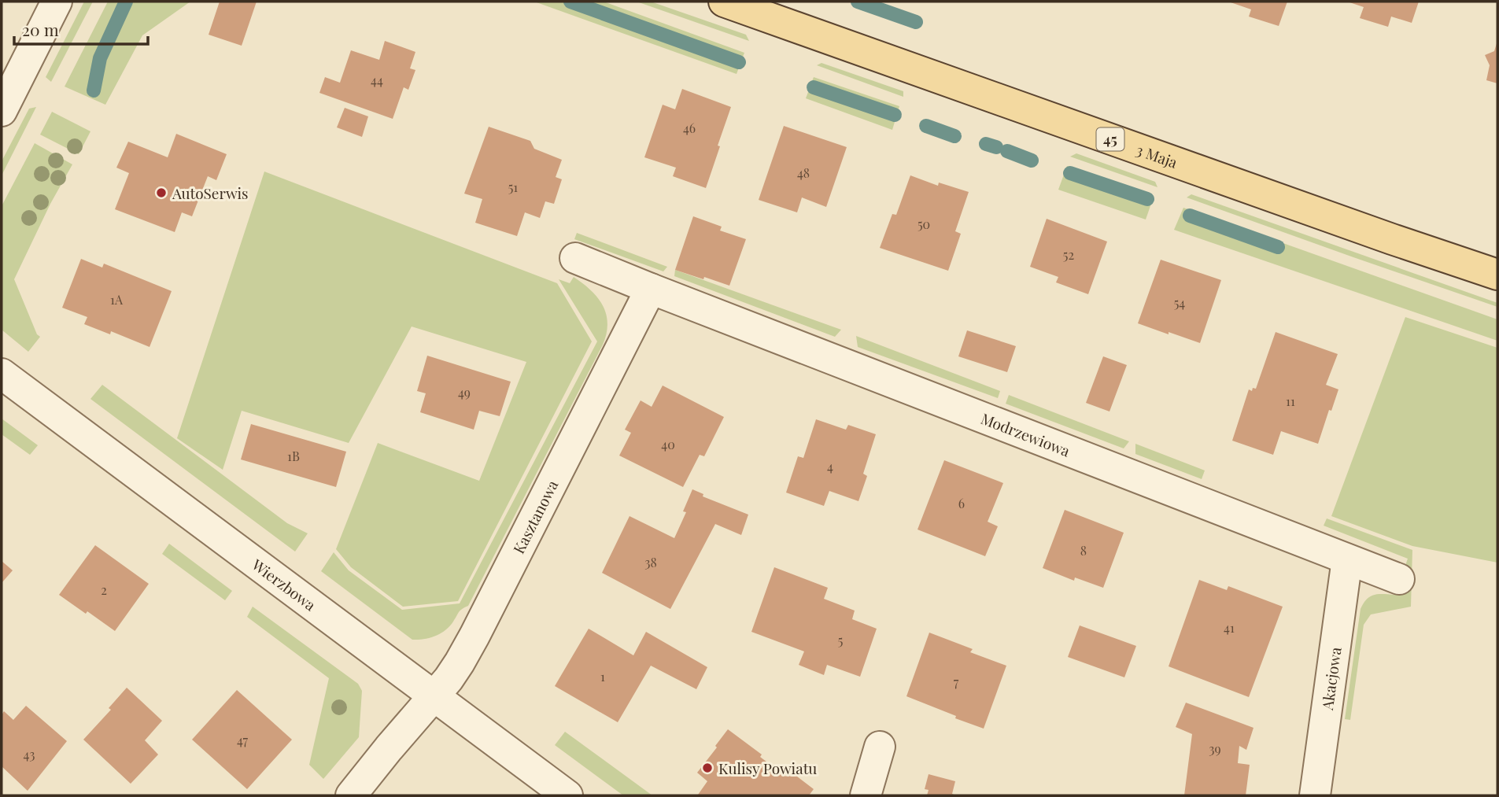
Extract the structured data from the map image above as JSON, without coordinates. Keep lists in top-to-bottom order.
{
  "streets": {
    "main road": ["45", "3 Maja"],
    "street": [
      "Modrzewiowa",
      "Kasztanowa",
      "Wierzbowa",
      "Akacjowa"
    ]
  },
  "crossings": [
    ["Modrzewiowa", "Kasztanowa"],
    ["Modrzewiowa", "Akacjowa"],
    ["Kasztanowa", "Wierzbowa"]
  ],
  "places": ["AutoSerwis", "Kulisy Powiatu"],
  "house_numbers": [
    "44",
    "46",
    "48",
    "51",
    "50",
    "52",
    "1A",
    "54",
    "49",
    "11",
    "40",
    "1B",
    "4",
    "6",
    "8",
    "38",
    "2",
    "41",
    "5",
    "1",
    "7",
    "47",
    "39",
    "43"
  ],
  "scale_bar": "20 m"
}
